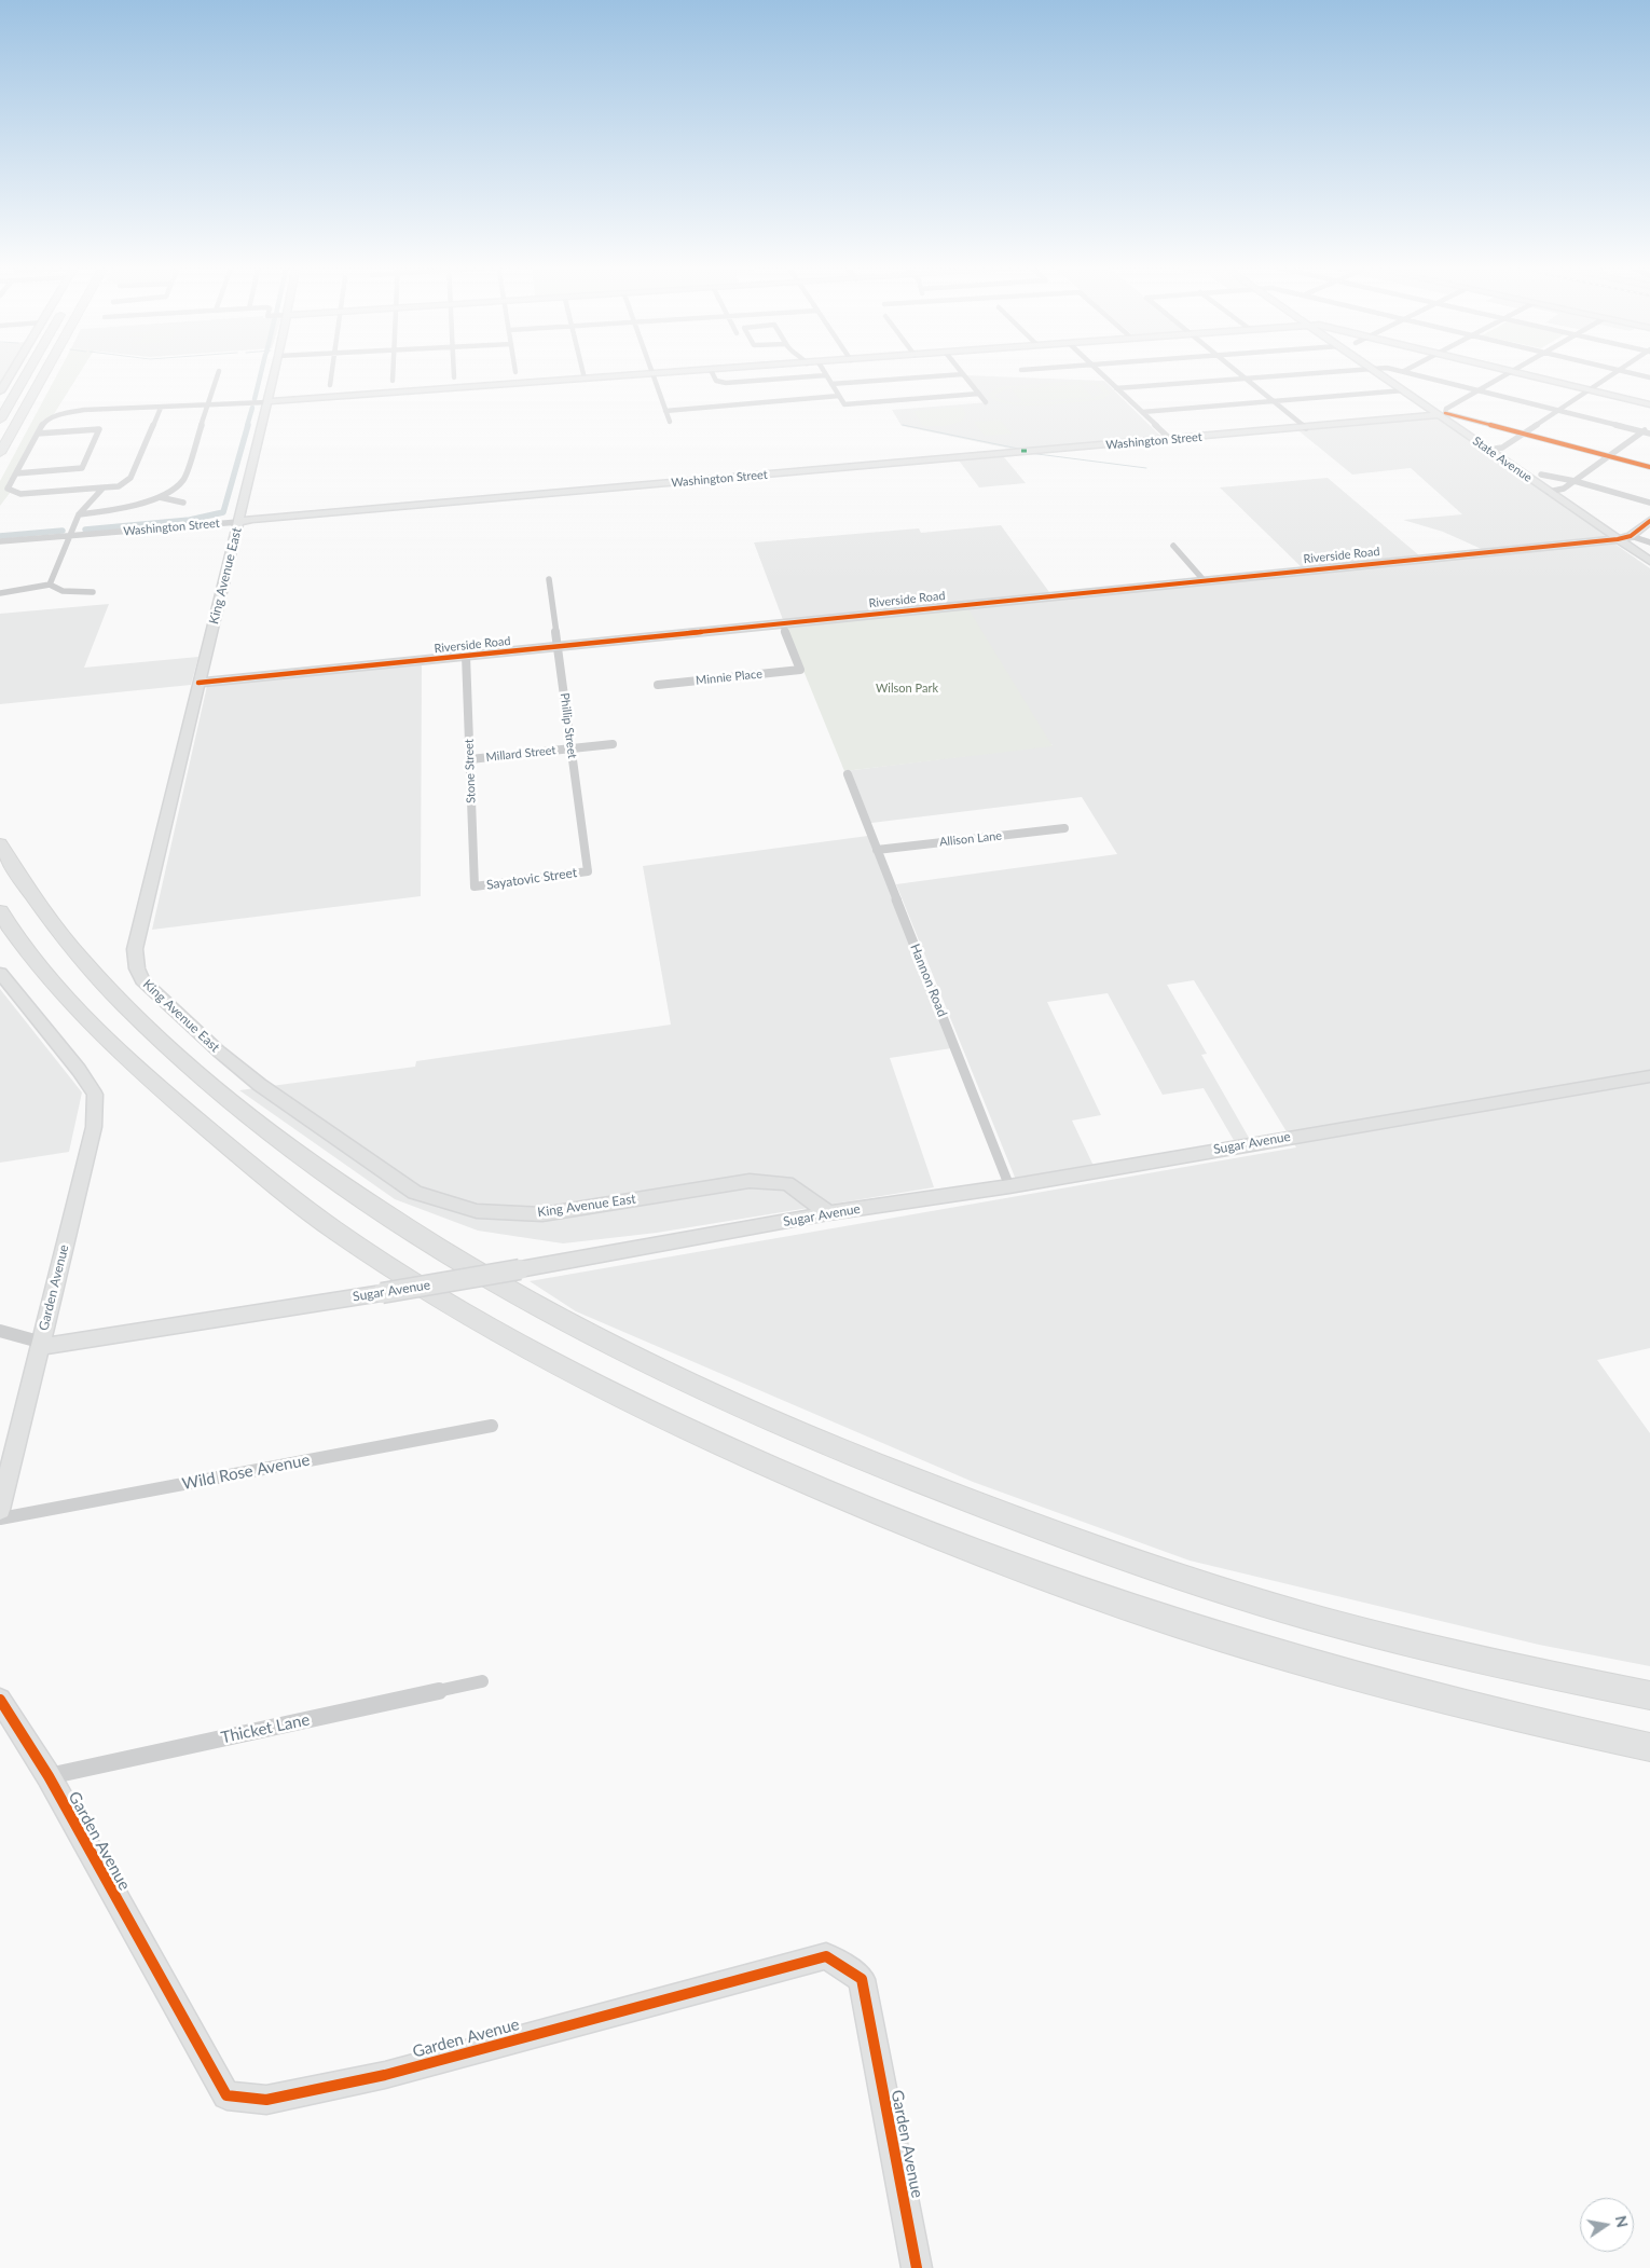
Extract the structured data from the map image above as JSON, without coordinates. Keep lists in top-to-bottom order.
{
  "streets": {
    "street": [
      "Washington Street",
      "State Avenue",
      "Riverside Road",
      "King Avenue East",
      "Minnie Place",
      "Phillip Street",
      "Millard Street",
      "Stone Street",
      "Allison Lane",
      "Sayatovic Street",
      "Hannon Road",
      "Sugar Avenue",
      "Garden Avenue",
      "Wild Rose Avenue",
      "Thicket Lane"
    ]
  },
  "crossings": [
    ["Washington Street", "State Avenue"],
    ["Washington Street", "King Avenue East"],
    ["State Avenue", "Riverside Road"],
    ["Riverside Road", "King Avenue East"],
    ["Riverside Road", "Minnie Place"],
    ["Riverside Road", "Phillip Street"],
    ["Riverside Road", "Stone Street"],
    ["King Avenue East", "Sugar Avenue"],
    ["Phillip Street", "Millard Street"],
    ["Phillip Street", "Sayatovic Street"],
    ["Millard Street", "Stone Street"],
    ["Stone Street", "Sayatovic Street"],
    ["Allison Lane", "Hannon Road"],
    ["Hannon Road", "Sugar Avenue"],
    ["Sugar Avenue", "Garden Avenue"],
    ["Garden Avenue", "Thicket Lane"]
  ],
  "parks": ["Wilson Park"],
  "north": "right"
}
